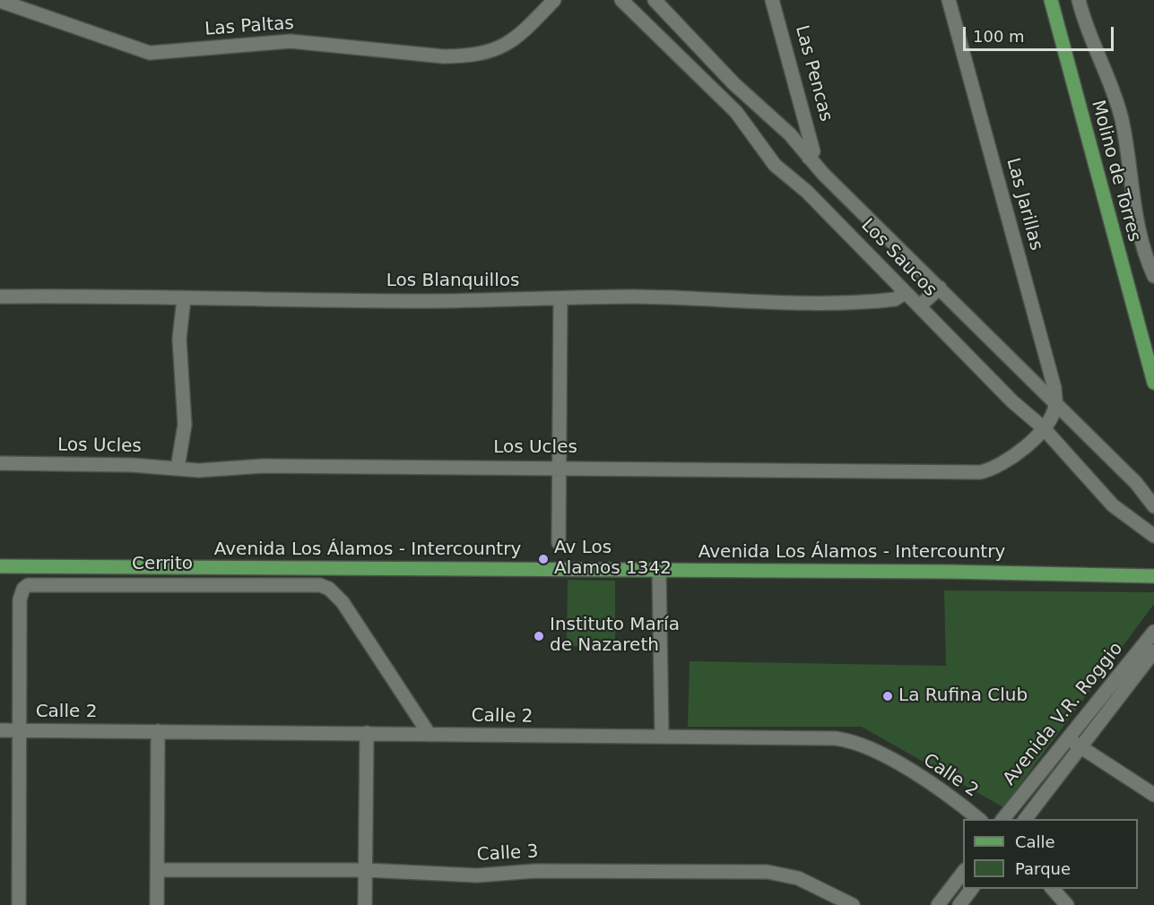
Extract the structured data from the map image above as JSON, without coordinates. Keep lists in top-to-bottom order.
{
  "streets": {
    "main road": ["Molino de Torres", "Avenida Los Álamos - Intercountry"],
    "street": [
      "Las Paltas",
      "Las Pencas",
      "Las Jarillas",
      "Los Saucos",
      "Los Blanquillos",
      "Los Ucles",
      "Cerrito",
      "Calle 2",
      "Avenida V.R. Roggio",
      "Calle 3"
    ]
  },
  "crossings": [
    ["Las Pencas", "Los Saucos"],
    ["Las Jarillas", "Los Saucos"],
    ["Los Saucos", "Los Blanquillos"],
    ["Los Saucos", "Los Ucles"],
    ["Cerrito", "Calle 2"]
  ],
  "places": ["Av Los Alamos 1342", "Instituto María de Nazareth", "La Rufina Club"],
  "legend": ["Calle", "Parque"],
  "scale_bar": "100 m"
}
